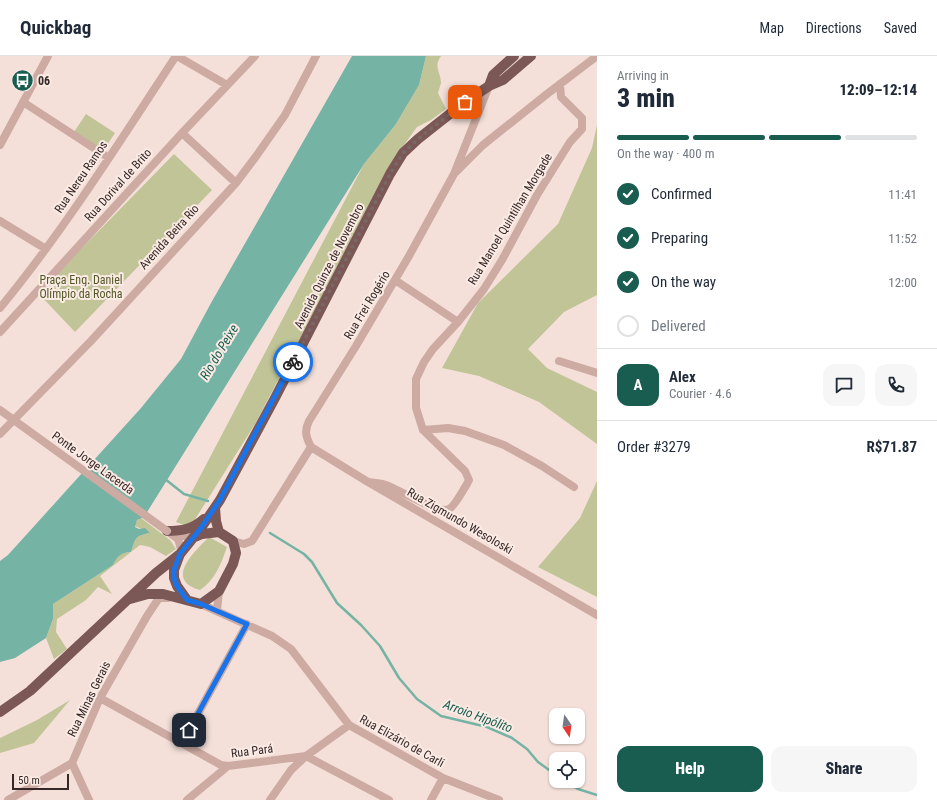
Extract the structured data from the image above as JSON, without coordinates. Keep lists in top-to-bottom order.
{
  "streets": {
    "main road": ["Avenida Quinze de Novembro"],
    "street": [
      "Rua Nereu Ramos",
      "Rua Dorival de Brito",
      "Rua Manoel Quintilhan Morgade",
      "Avenida Beira Rio",
      "Rua Frei Rogério",
      "Ponte Jorge Lacerda",
      "Rua Zigmundo Wesoloski",
      "Rua Minas Gerais",
      "Rua Elizário de Carli",
      "Rua Pará"
    ]
  },
  "crossings": [
    ["Rua Manoel Quintilhan Morgade", "Rua Frei Rogério"],
    ["Rua Manoel Quintilhan Morgade", "Rua Zigmundo Wesoloski"],
    ["Avenida Quinze de Novembro", "Rua Frei Rogério"],
    ["Avenida Quinze de Novembro", "Ponte Jorge Lacerda"],
    ["Avenida Quinze de Novembro", "Rua Elizário de Carli"],
    ["Rua Frei Rogério", "Rua Zigmundo Wesoloski"],
    ["Ponte Jorge Lacerda", "Rua Elizário de Carli"],
    ["Rua Minas Gerais", "Rua Pará"]
  ],
  "water": ["Rio do Peixe", "Arroio Hipólito"],
  "parks": ["Praça Eng. Daniel Olímpio da Rocha"],
  "places": {
    "bus stop": ["06"]
  },
  "scale_bar": "50 m",
  "north": "bottom",
  "page": {
    "header": "Quickbag",
    "nav": ["Map", "Directions", "Saved"],
    "heading": ["3 min", "Arriving in", "12:09–12:14"],
    "panel": [
      "Alex",
      "Courier · 4.6",
      "Order #3279",
      "R$71.87"
    ],
    "bar": "On the way · 400 m",
    "list": [
      ["Confirmed", "11:41"],
      ["Preparing", "11:52"],
      ["On the way", "12:00"],
      "Delivered"
    ],
    "round": "A",
    "buttons": ["Help", "Share"],
    "scale": "50 m"
  }
}
